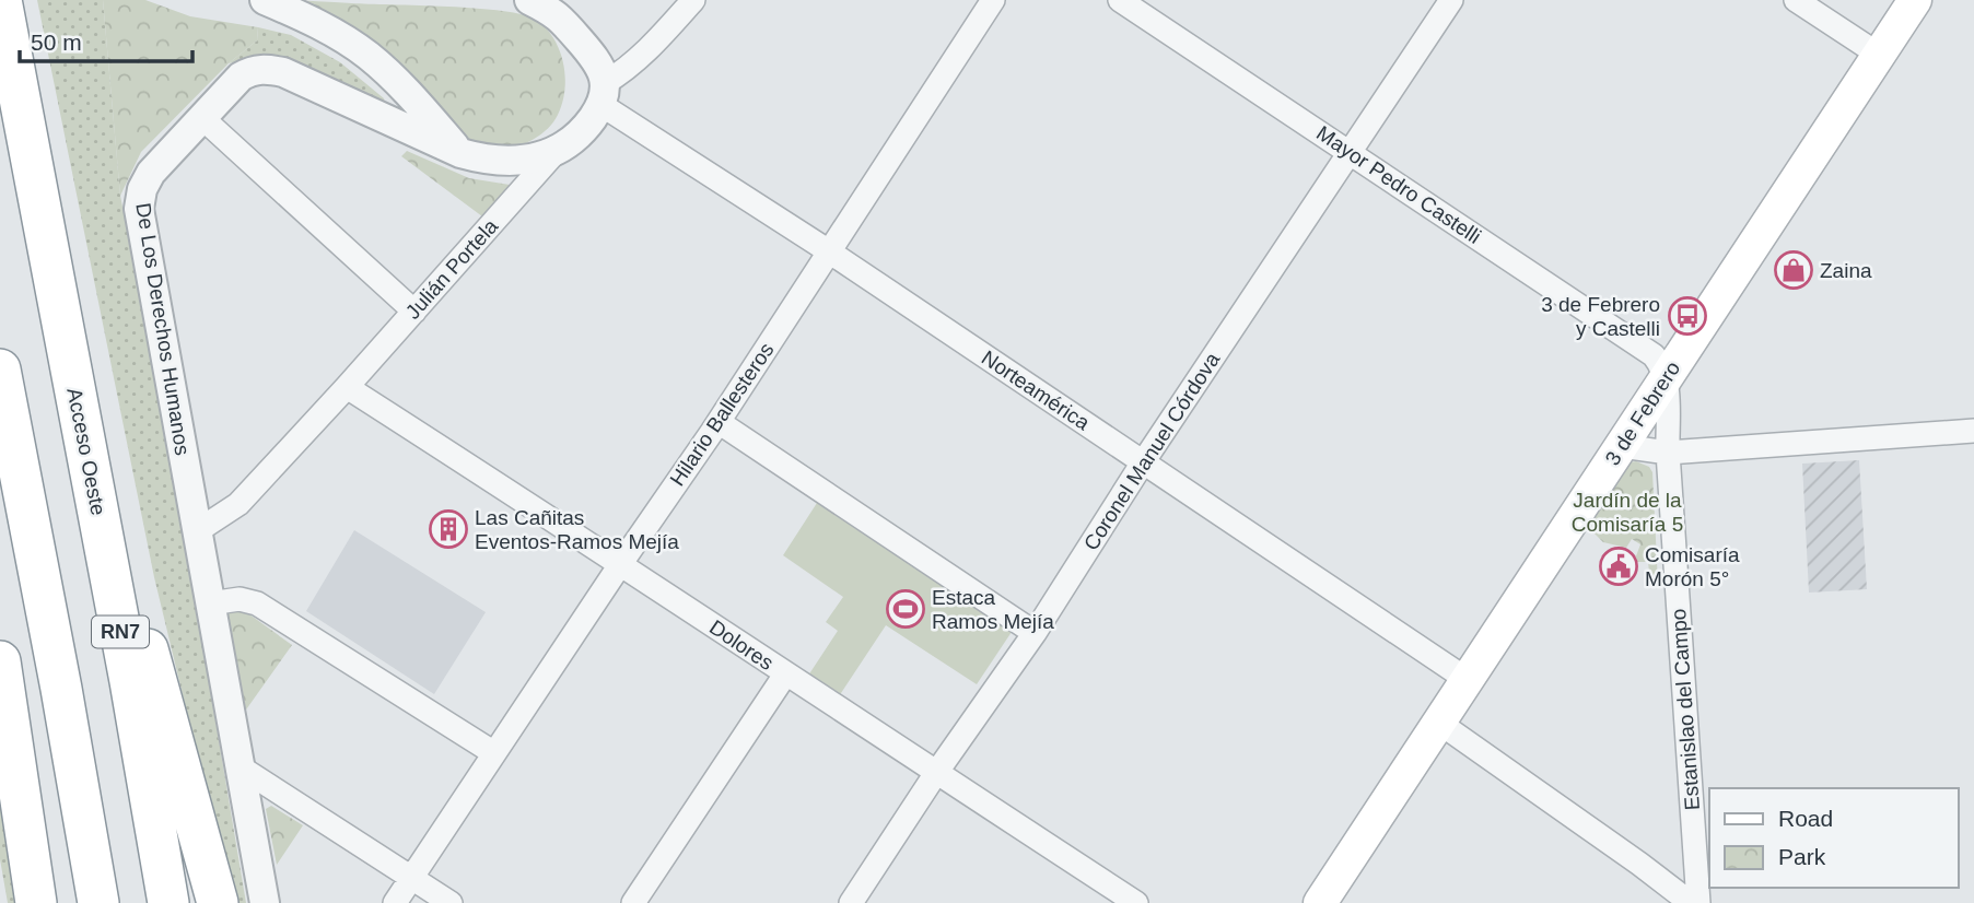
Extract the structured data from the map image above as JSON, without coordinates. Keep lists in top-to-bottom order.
{
  "streets": {
    "highway": ["Acceso Oeste", "RN7"],
    "main road": ["3 de Febrero"],
    "street": [
      "Mayor Pedro Castelli",
      "Julián Portela",
      "De Los Derechos Humanos",
      "Norteamérica",
      "Hilario Ballesteros",
      "Coronel Manuel Córdova",
      "Dolores",
      "Estanislao del Campo"
    ]
  },
  "crossings": [
    ["Mayor Pedro Castelli", "3 de Febrero"],
    ["Mayor Pedro Castelli", "Coronel Manuel Córdova"],
    ["Mayor Pedro Castelli", "Estanislao del Campo"],
    ["Julián Portela", "De Los Derechos Humanos"],
    ["Julián Portela", "Norteamérica"],
    ["Julián Portela", "Dolores"],
    ["Norteamérica", "3 de Febrero"],
    ["Norteamérica", "Hilario Ballesteros"],
    ["Norteamérica", "Coronel Manuel Córdova"],
    ["3 de Febrero", "Estanislao del Campo"],
    ["Hilario Ballesteros", "Dolores"],
    ["Coronel Manuel Córdova", "Dolores"]
  ],
  "parks": ["Jardín de la Comisaría 5"],
  "places": {
    "shop": ["Zaina"],
    "bus stop": ["3 de Febrero y Castelli"],
    "building": ["Las Cañitas Eventos-Ramos Mejía"],
    "public building": ["Comisaría Morón 5°"],
    "sports": ["Estaca Ramos Mejía"]
  },
  "legend": ["Road", "Park"],
  "scale_bar": "50 m"
}
